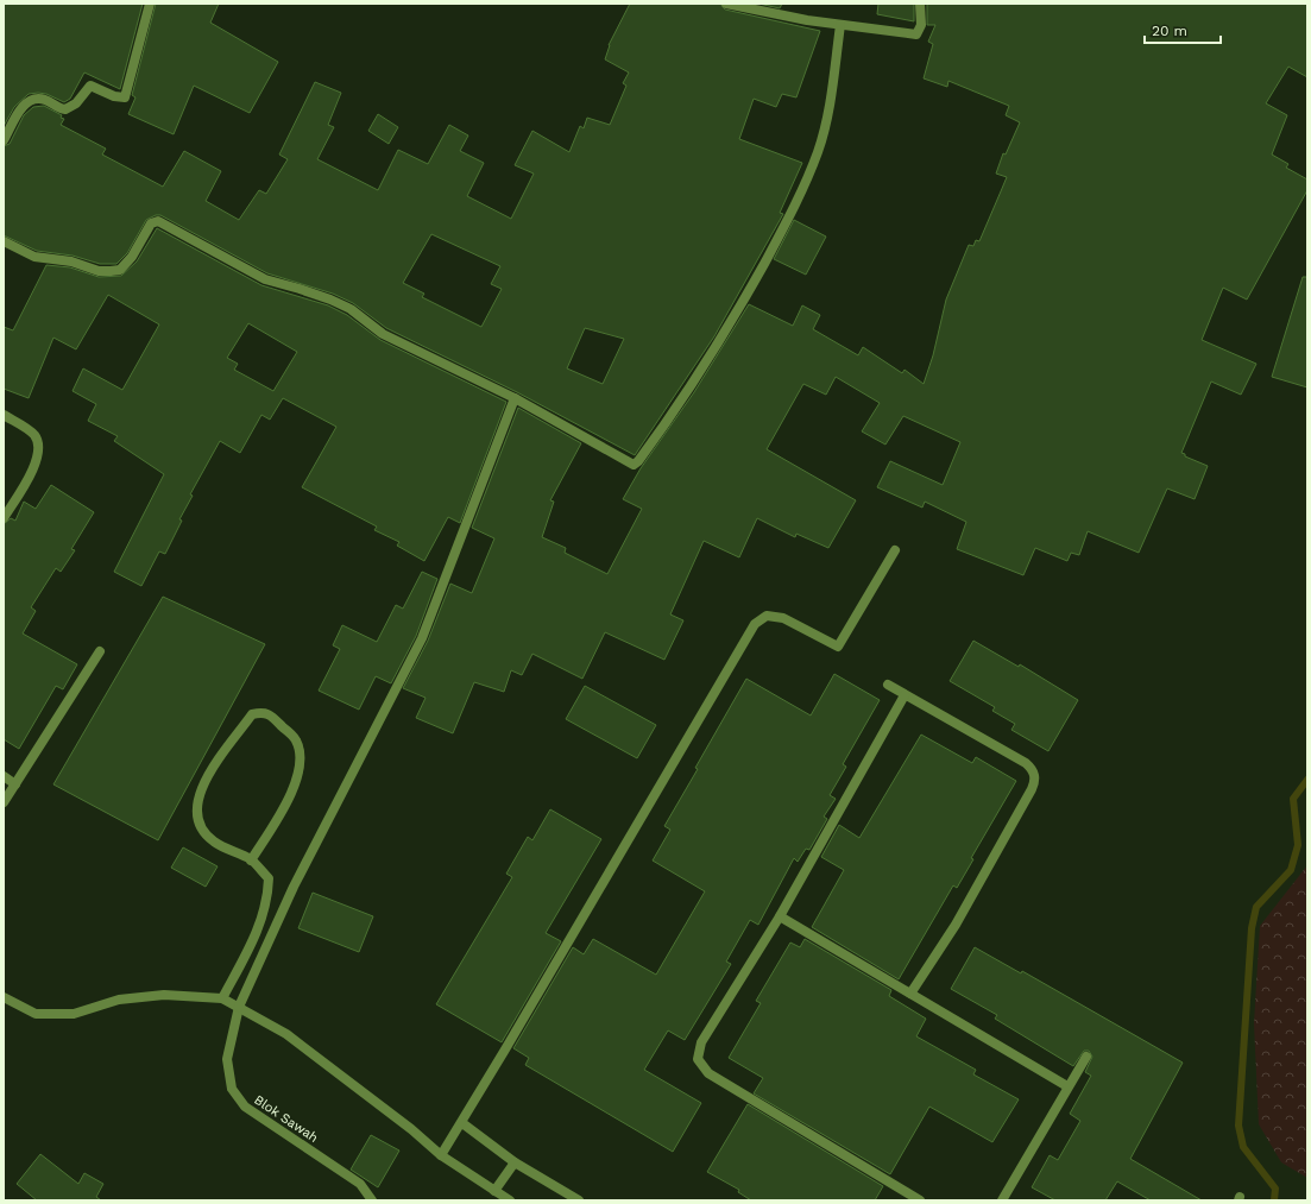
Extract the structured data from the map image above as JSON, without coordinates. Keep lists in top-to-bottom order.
{
  "streets": {
    "street": ["Blok Sawah"]
  },
  "scale_bar": "20 m"
}
